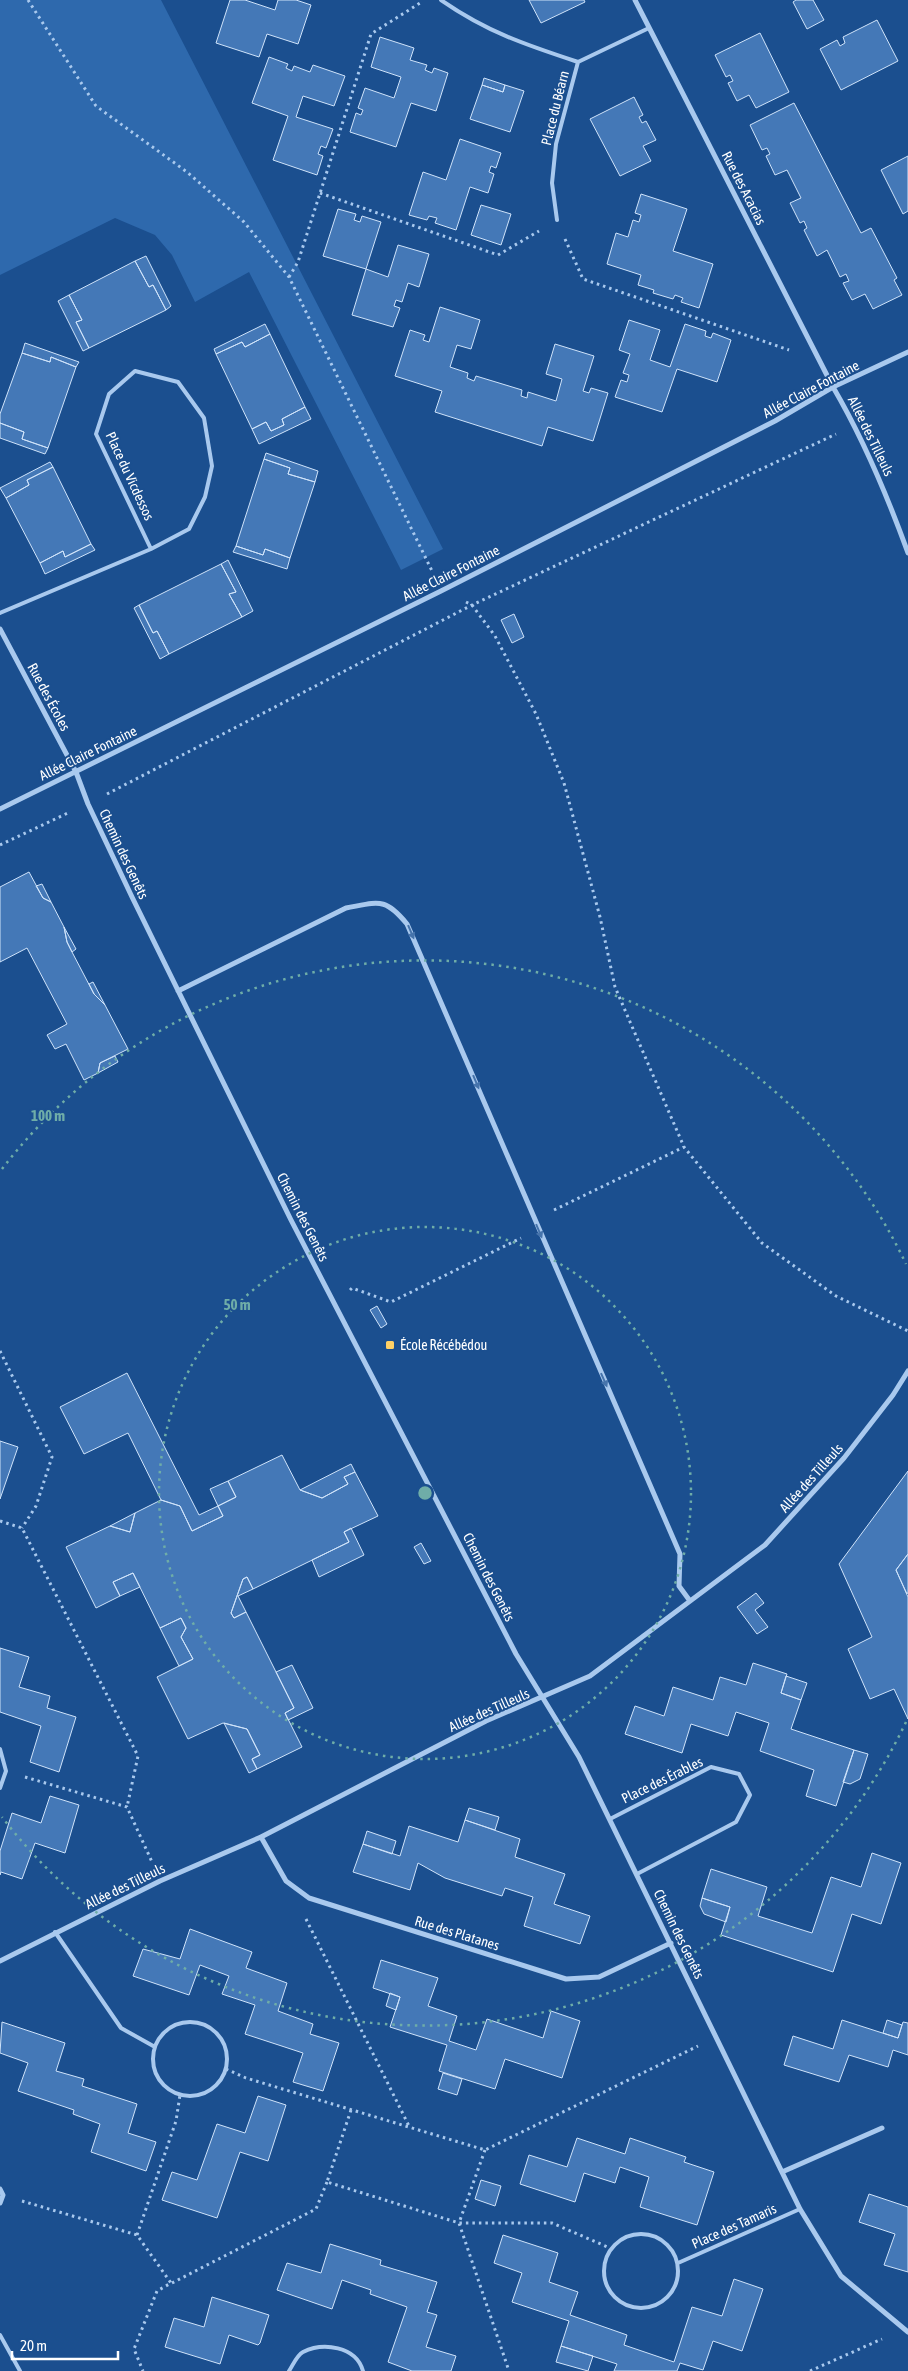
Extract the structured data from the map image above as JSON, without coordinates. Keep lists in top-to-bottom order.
{
  "streets": {
    "street": [
      "Rue des Acacias",
      "Allée Claire Fontaine",
      "Allée des Tilleuls",
      "Rue des Écoles",
      "Chemin des Genêts",
      "Rue des Platanes"
    ],
    "lane": [
      "Place du Béarn",
      "Place du Vicdessos",
      "Place des Érables",
      "Place des Tamaris"
    ]
  },
  "crossings": [
    ["Rue des Acacias", "Allée Claire Fontaine"],
    ["Rue des Acacias", "Allée des Tilleuls"],
    ["Allée Claire Fontaine", "Allée des Tilleuls"],
    ["Allée Claire Fontaine", "Rue des Écoles"],
    ["Allée des Tilleuls", "Chemin des Genêts"],
    ["Allée des Tilleuls", "Rue des Platanes"],
    ["Rue des Écoles", "Chemin des Genêts"],
    ["Chemin des Genêts", "Place des Érables"],
    ["Chemin des Genêts", "Rue des Platanes"],
    ["Chemin des Genêts", "Place des Tamaris"]
  ],
  "places": {
    "transit": ["École Récébédou"]
  },
  "scale_bar": "20 m",
  "rings": ["100 m", "50 m"]
}
